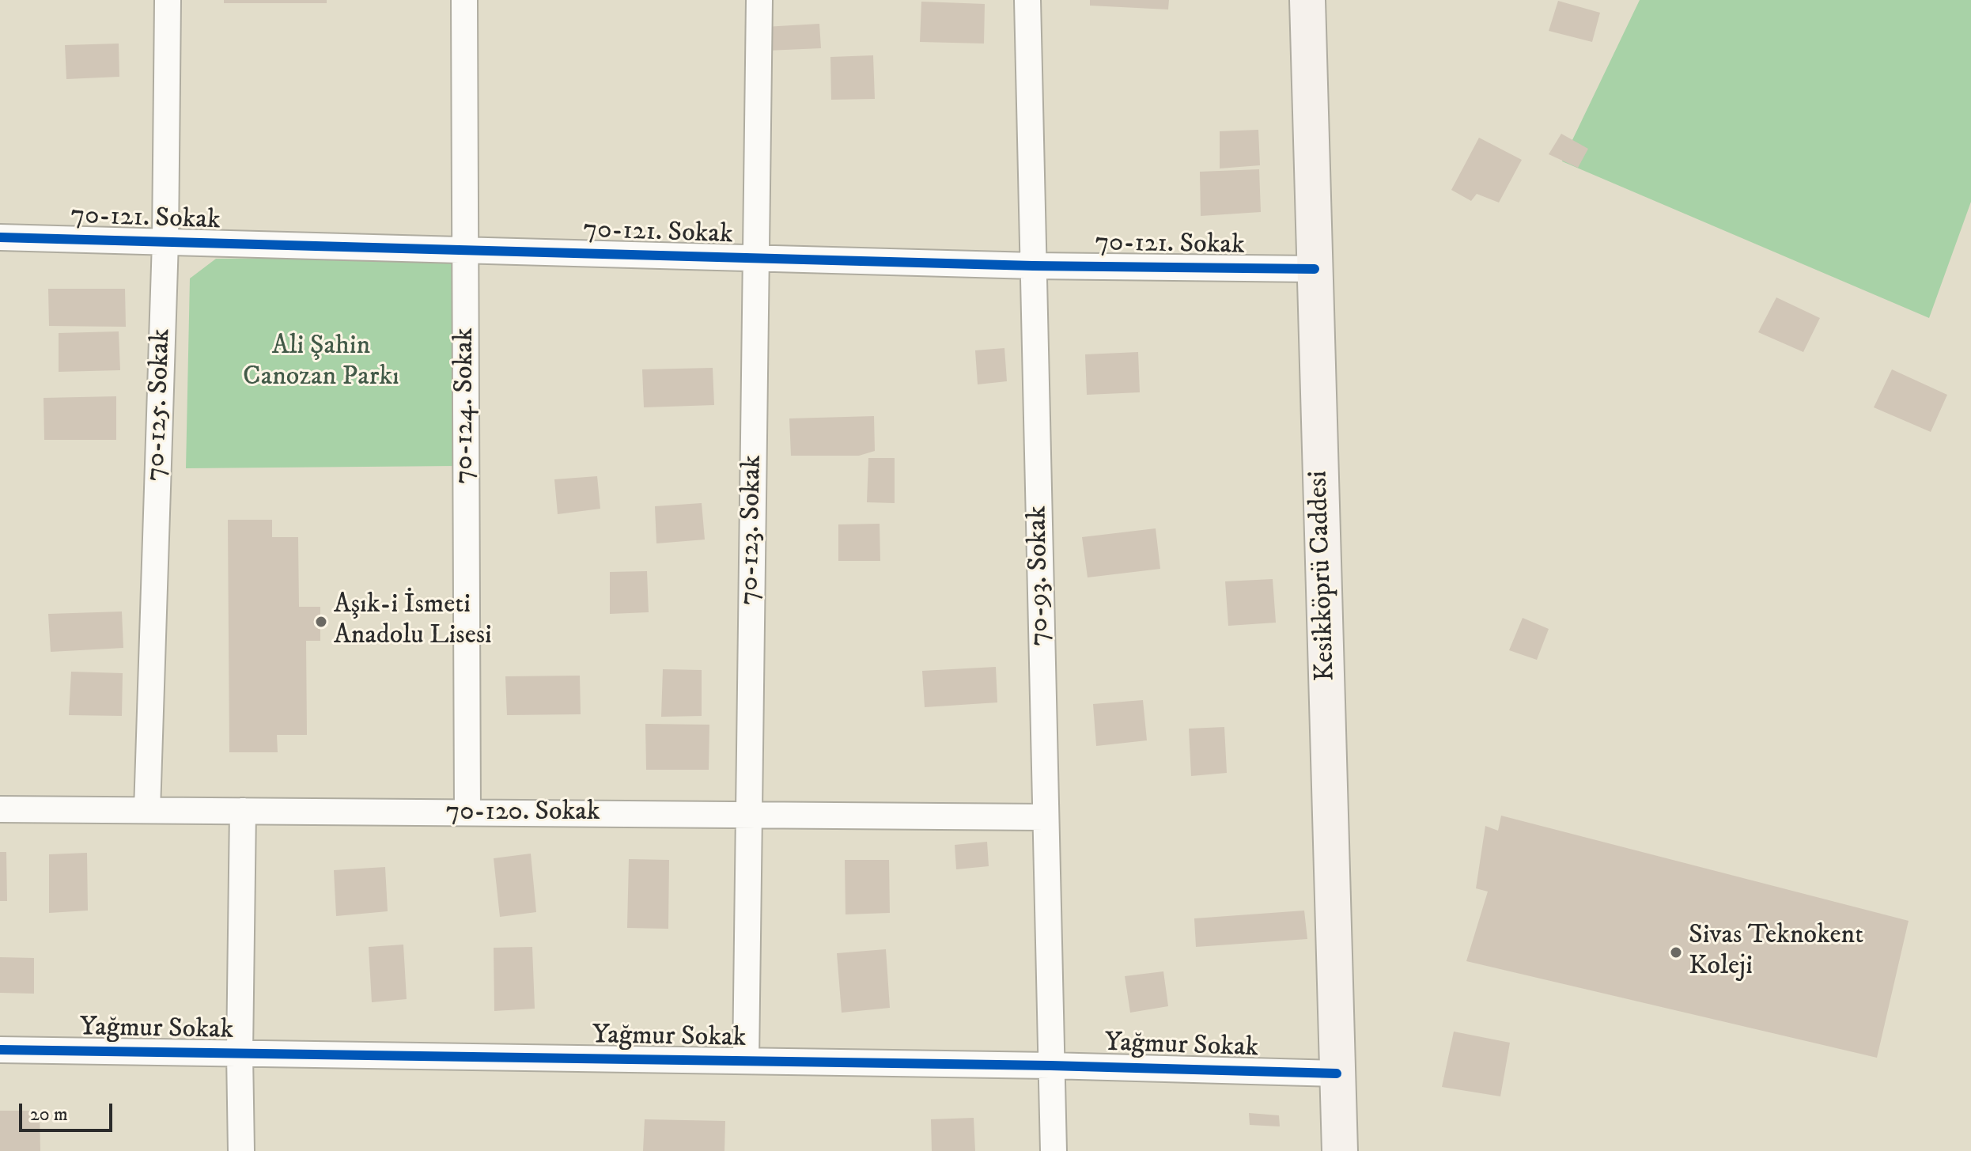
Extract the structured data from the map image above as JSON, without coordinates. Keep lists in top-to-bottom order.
{
  "streets": {
    "street": [
      "70-121. Sokak",
      "70-125. Sokak",
      "70-124. Sokak",
      "70-123. Sokak",
      "70-93. Sokak",
      "Kesikköprü Caddesi",
      "70-120. Sokak",
      "Yağmur Sokak"
    ]
  },
  "crossings": [
    ["70-121. Sokak", "70-125. Sokak"],
    ["70-121. Sokak", "70-124. Sokak"],
    ["70-121. Sokak", "70-123. Sokak"],
    ["70-121. Sokak", "70-93. Sokak"],
    ["70-121. Sokak", "Kesikköprü Caddesi"],
    ["70-125. Sokak", "70-120. Sokak"],
    ["70-124. Sokak", "70-120. Sokak"],
    ["70-123. Sokak", "70-120. Sokak"],
    ["70-123. Sokak", "Yağmur Sokak"],
    ["70-93. Sokak", "70-120. Sokak"],
    ["70-93. Sokak", "Yağmur Sokak"],
    ["Kesikköprü Caddesi", "Yağmur Sokak"]
  ],
  "parks": ["Ali Şahin Canozan Parkı"],
  "places": ["Aşık-i İsmeti Anadolu Lisesi", "Sivas Teknokent Koleji"],
  "scale_bar": "20 m"
}
